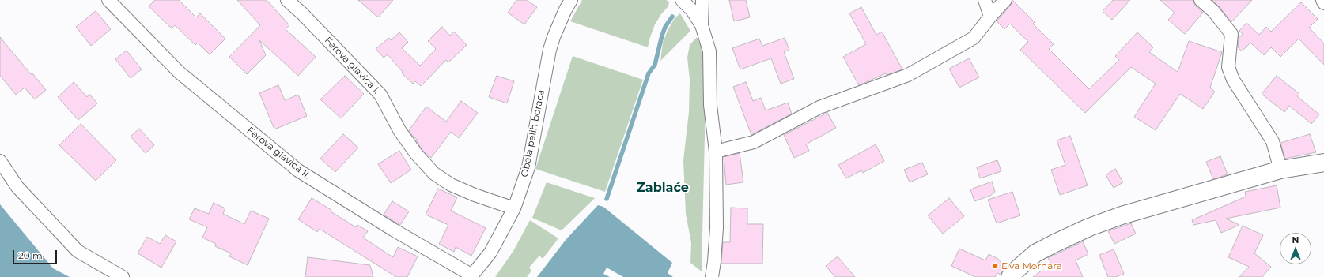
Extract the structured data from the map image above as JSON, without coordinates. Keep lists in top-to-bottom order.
{
  "streets": {
    "street": ["Ferova glavica I.", "Obala palih boraca", "Ferova glavica II."]
  },
  "crossings": [
    ["Ferova glavica I.", "Obala palih boraca"],
    ["Obala palih boraca", "Ferova glavica II."]
  ],
  "districts": ["Zablaće"],
  "places": ["Dva Mornara"],
  "scale_bar": "20 m",
  "north": "top"
}
